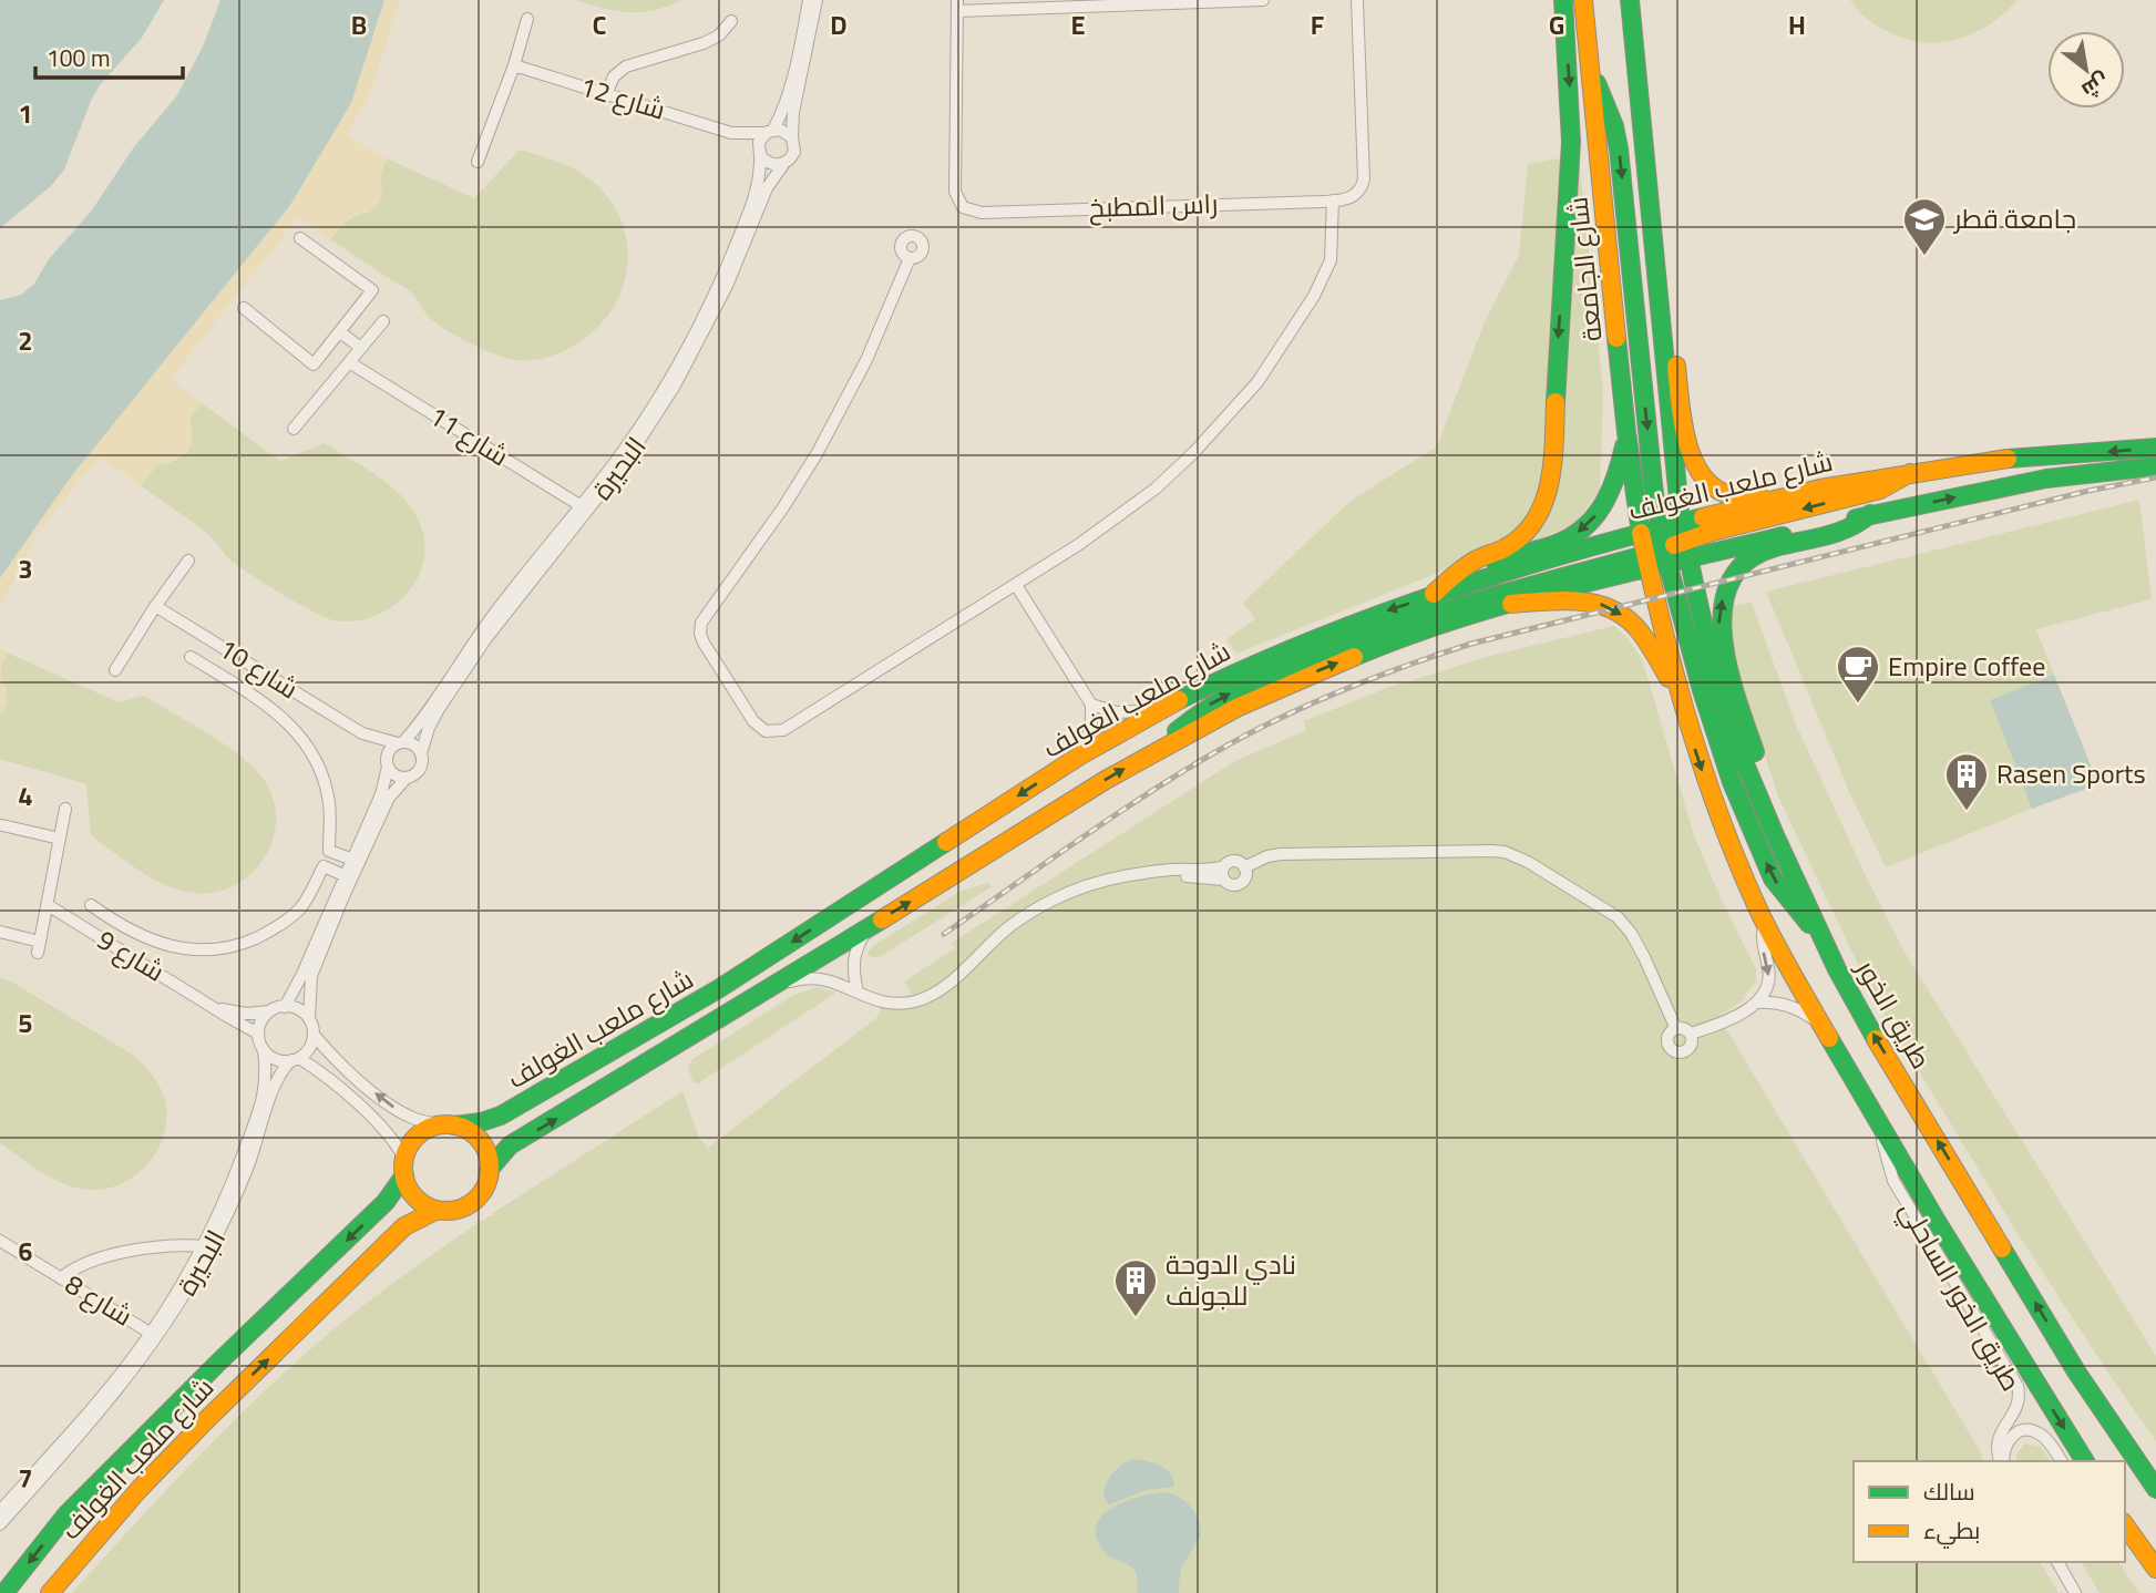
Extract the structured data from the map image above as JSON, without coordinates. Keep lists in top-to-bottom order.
{
  "streets": {
    "main road": ["شارع الجامعة", "شارع ملعب الغولف", "طريق الخور"],
    "street": [
      "شارع 12",
      "راس المطبخ",
      "شارع 11",
      "البحيرة",
      "شارع 10",
      "شارع 9",
      "طريق الخور الساحلي",
      "شارع 8"
    ]
  },
  "crossings": [
    ["شارع 12", "البحيرة"],
    ["شارع الجامعة", "شارع ملعب الغولف"],
    ["شارع الجامعة", "طريق الخور"],
    ["شارع 11", "البحيرة"],
    ["البحيرة", "شارع 10"],
    ["البحيرة", "شارع 9"],
    ["البحيرة", "شارع 8"],
    ["شارع ملعب الغولف", "طريق الخور"],
    ["طريق الخور", "طريق الخور الساحلي"]
  ],
  "places": {
    "school or university": ["جامعة قطر"],
    "cafe": ["Empire Coffee"],
    "building": ["Rasen Sports", "نادي الدوحة للجولف"]
  },
  "legend": ["سالك", "بطيء"],
  "scale_bar": "100 m",
  "north": "bottom right",
  "grid": {
    "columns": [
      "B",
      "C",
      "D",
      "E",
      "F",
      "G",
      "H"
    ],
    "rows": [
      "1",
      "2",
      "3",
      "4",
      "5",
      "6",
      "7"
    ]
  }
}
